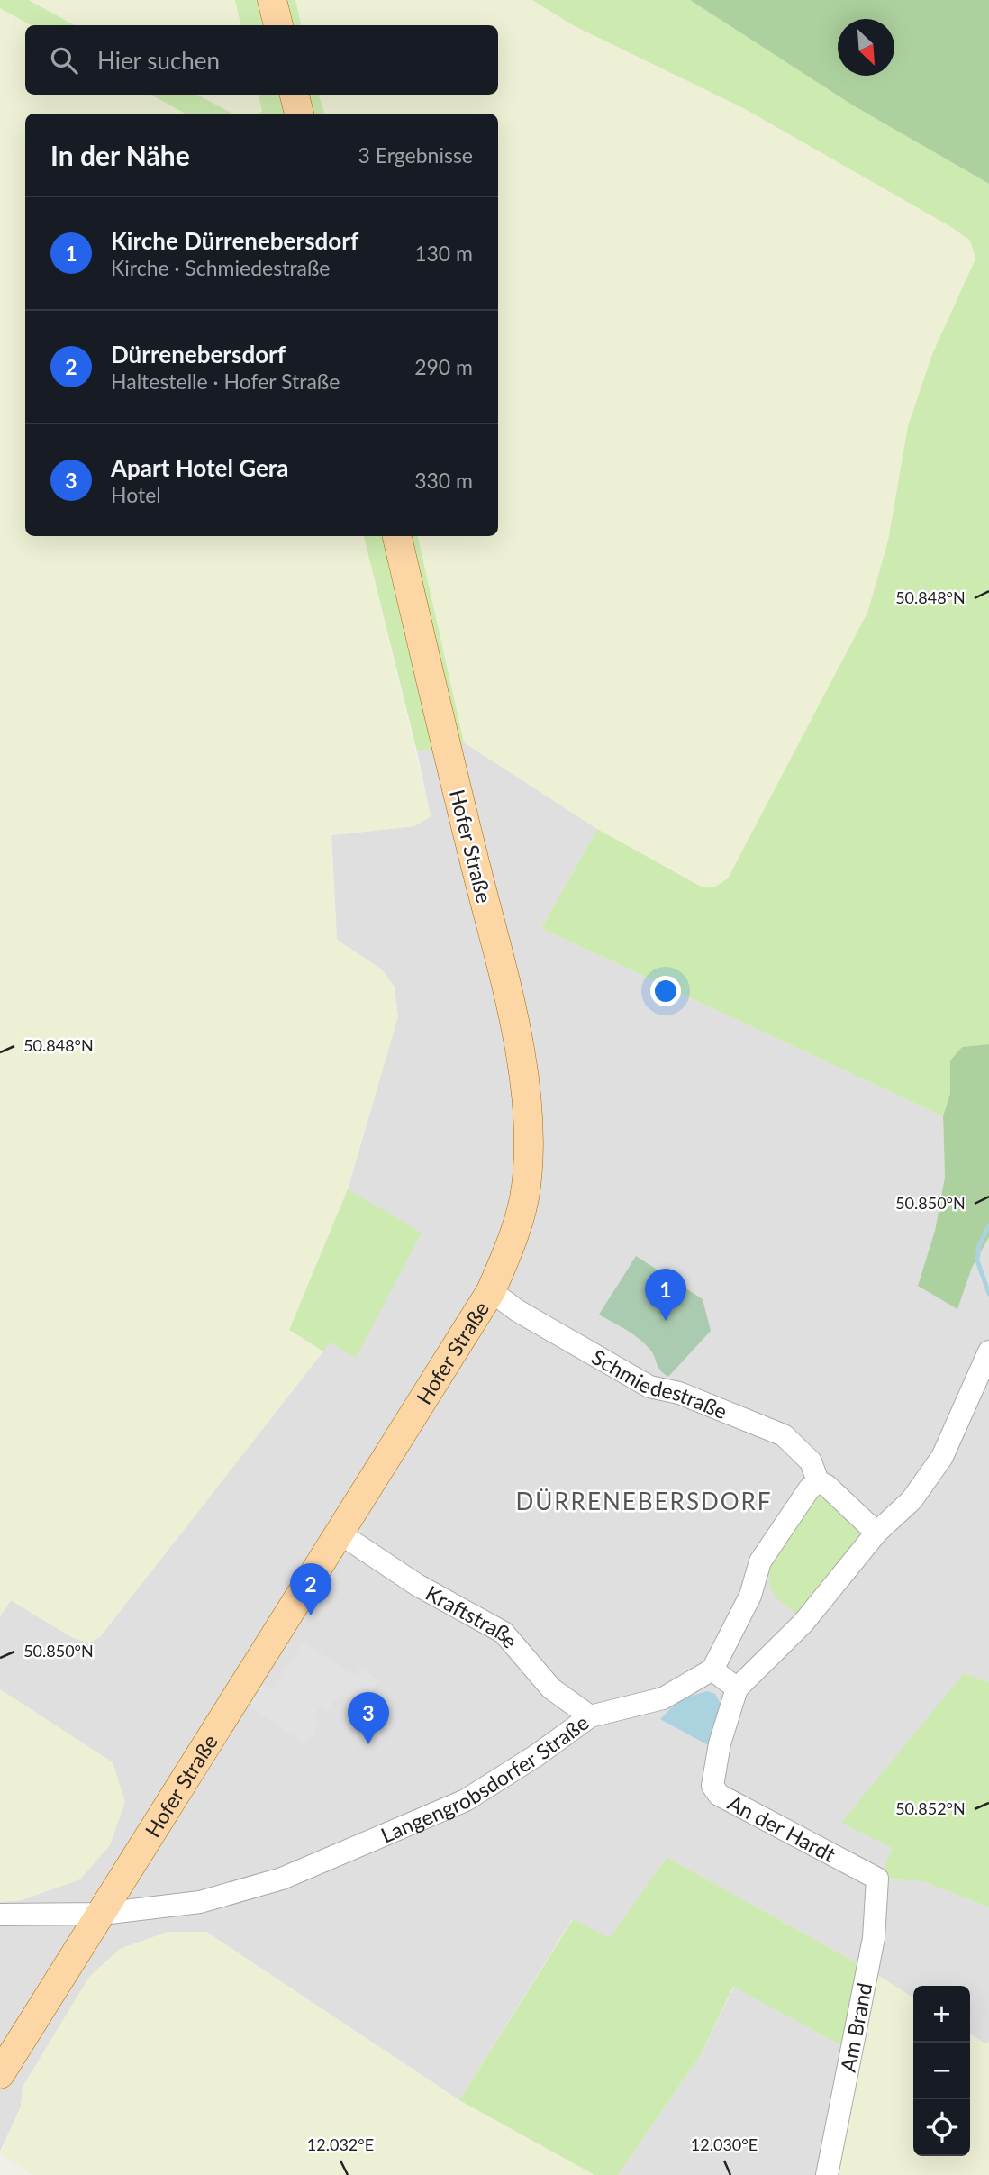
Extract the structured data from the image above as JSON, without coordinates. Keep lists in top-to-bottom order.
{
  "streets": {
    "main road": ["Hofer Straße"],
    "street": [
      "Schmiedestraße",
      "Kraftstraße",
      "Langengrobsdorfer Straße",
      "An der Hardt",
      "Am Brand"
    ]
  },
  "crossings": [
    ["Hofer Straße", "Schmiedestraße"],
    ["Hofer Straße", "Kraftstraße"],
    ["Hofer Straße", "Langengrobsdorfer Straße"],
    ["Kraftstraße", "Langengrobsdorfer Straße"],
    ["An der Hardt", "Am Brand"]
  ],
  "districts": ["DÜRRENEBERSDORF"],
  "north": "bottom right",
  "page": {
    "search": "Hier suchen",
    "heading": ["In der Nähe", "3 Ergebnisse"],
    "list": [
      {
        "mark": "1",
        "name": "Kirche Dürrenebersdorf",
        "note": "Kirche · Schmiedestraße",
        "value": "130 m"
      },
      {
        "mark": "2",
        "name": "Dürrenebersdorf",
        "note": "Haltestelle · Hofer Straße",
        "value": "290 m"
      },
      {
        "mark": "3",
        "name": "Apart Hotel Gera",
        "note": "Hotel",
        "value": "330 m"
      }
    ],
    "pins": ["1", "2", "3"],
    "map_buttons": ["+", "−"]
  },
  "coordinates": [
    "50.848°N",
    "50.850°N",
    "50.852°N",
    "12.032°E",
    "12.030°E"
  ]
}
